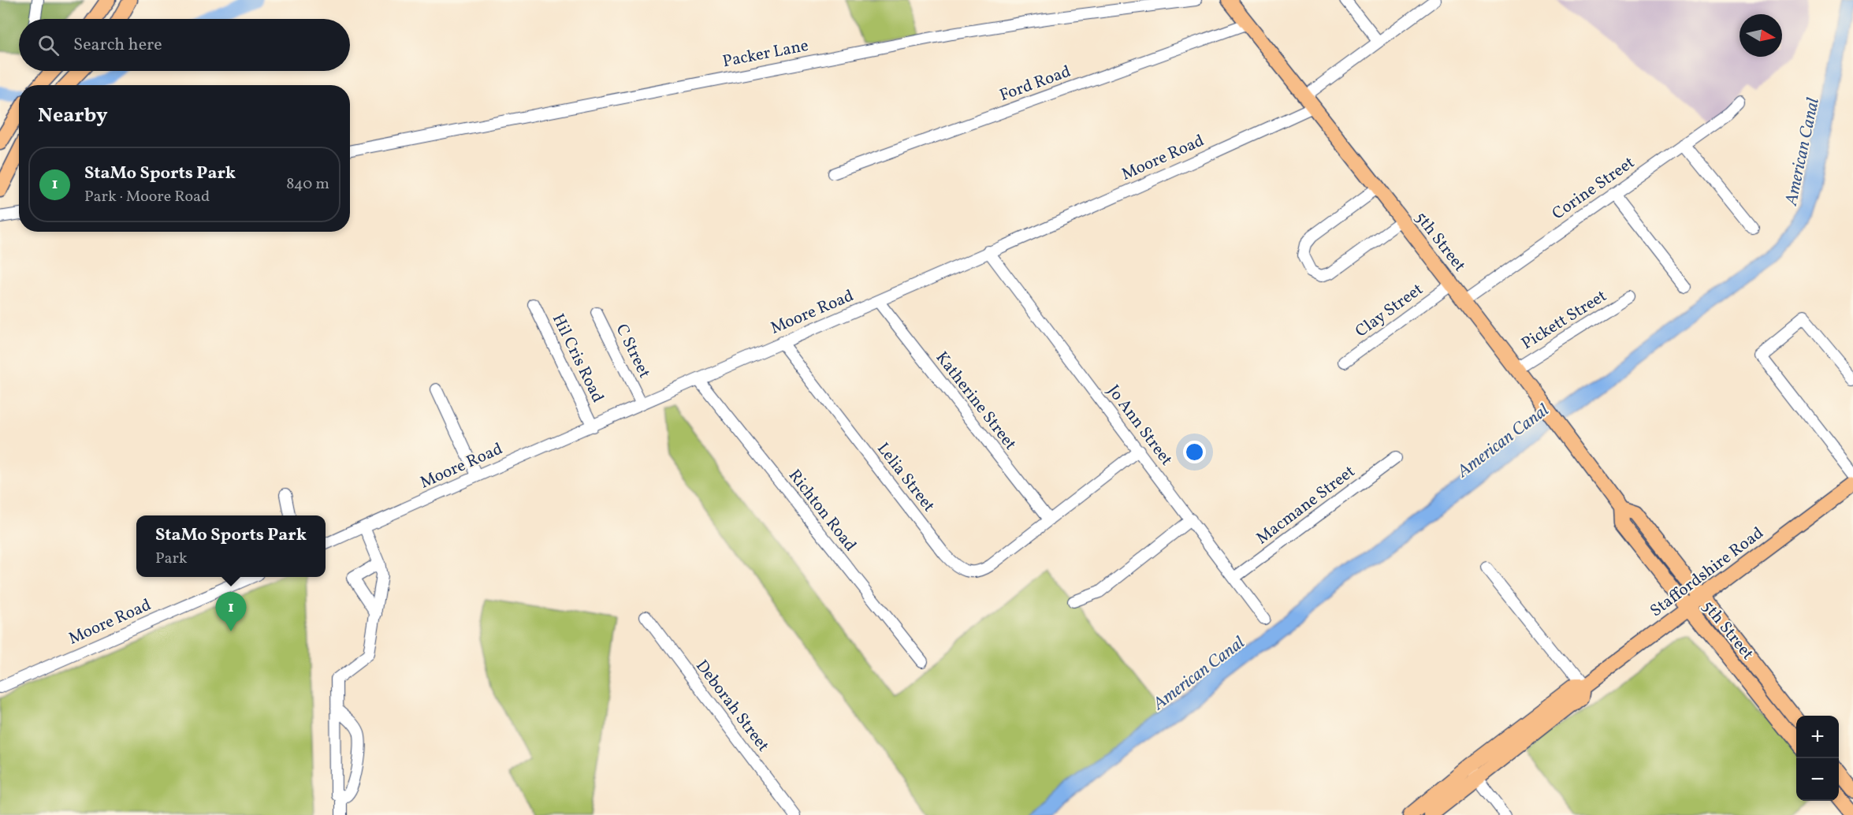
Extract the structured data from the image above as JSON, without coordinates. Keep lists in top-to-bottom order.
{
  "streets": {
    "main road": ["5th Street", "Staffordshire Road"],
    "street": [
      "Packer Lane",
      "Ford Road",
      "Moore Road",
      "Corine Street",
      "Clay Street",
      "Pickett Street",
      "C Street",
      "Hil Cris Road",
      "Katherine Street",
      "Jo Ann Street",
      "Lelia Street",
      "Macmane Street",
      "Richton Road",
      "Deborah Street"
    ]
  },
  "crossings": [
    ["Ford Road", "5th Street"],
    ["Moore Road", "5th Street"],
    ["Moore Road", "C Street"],
    ["Moore Road", "Hil Cris Road"],
    ["Moore Road", "Katherine Street"],
    ["Moore Road", "Jo Ann Street"],
    ["Moore Road", "Lelia Street"],
    ["Moore Road", "Richton Road"],
    ["Corine Street", "5th Street"],
    ["5th Street", "Clay Street"],
    ["5th Street", "Pickett Street"],
    ["5th Street", "Staffordshire Road"],
    ["Katherine Street", "Lelia Street"],
    ["Jo Ann Street", "Lelia Street"],
    ["Jo Ann Street", "Macmane Street"]
  ],
  "water": ["American Canal"],
  "north": "right",
  "page": {
    "search": "Search here",
    "heading": "Nearby",
    "list": [
      {
        "mark": "1",
        "name": "StaMo Sports Park",
        "note": "Park · Moore Road",
        "value": "840 m"
      }
    ],
    "popup": ["StaMo Sports Park", "Park"],
    "pins": "1",
    "map_buttons": ["+", "−"]
  }
}
